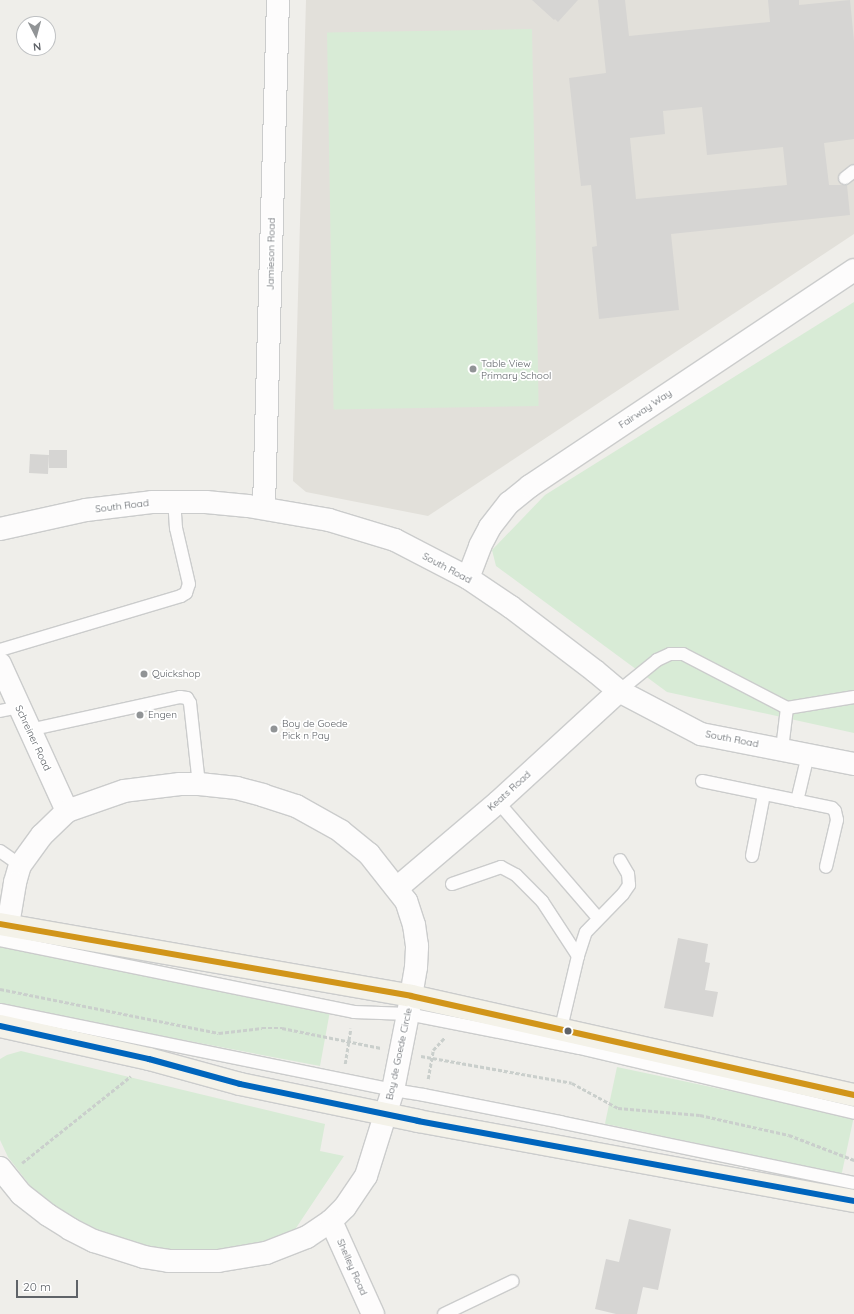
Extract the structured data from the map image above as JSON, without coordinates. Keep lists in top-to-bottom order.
{
  "streets": {
    "street": [
      "Jamieson Road",
      "Fairway Way",
      "South Road",
      "Schreiner Road",
      "Keats Road",
      "Boy de Goede Circle",
      "Shelley Road"
    ]
  },
  "crossings": [
    ["Jamieson Road", "South Road"],
    ["Fairway Way", "South Road"],
    ["South Road", "Keats Road"],
    ["Schreiner Road", "Boy de Goede Circle"],
    ["Keats Road", "Boy de Goede Circle"],
    ["Boy de Goede Circle", "Shelley Road"]
  ],
  "places": [
    "Table View Primary School",
    "Quickshop",
    "Engen",
    "Boy de Goede Pick n Pay"
  ],
  "scale_bar": "20 m",
  "north": "bottom"
}
